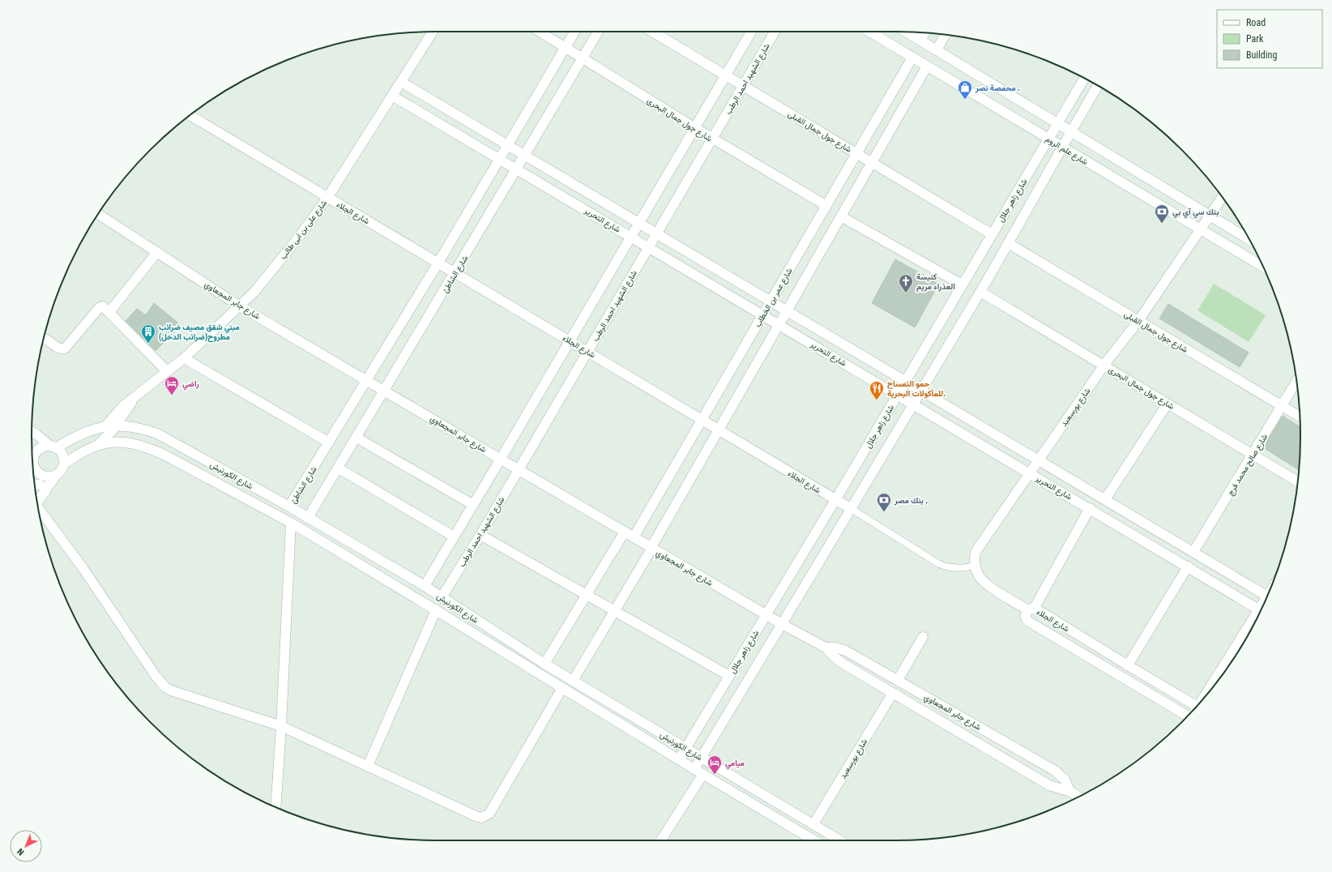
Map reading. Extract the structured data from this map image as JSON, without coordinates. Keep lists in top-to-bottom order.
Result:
{
  "streets": {
    "street": [
      "شارع الشهيد احمد الرطب",
      "شارع جول جمال البحرى",
      "شارع جول جمال القبلى",
      "شارع علم الروم",
      "شارع زاهر جلال",
      "شارع الجلاء",
      "شارع التحرير",
      "شارع على بن ابى طالب",
      "شارع الشاطئ",
      "شارع عمر بن الخطاب",
      "شارع جابر المجعاوي",
      "شارع بورسعيد",
      "شارع صالح محمد فرج",
      "شارع الكورنيش"
    ]
  },
  "crossings": [
    ["شارع الشهيد احمد الرطب", "شارع جول جمال البحرى"],
    ["شارع الشهيد احمد الرطب", "شارع جول جمال القبلى"],
    ["شارع الشهيد احمد الرطب", "شارع الجلاء"],
    ["شارع الشهيد احمد الرطب", "شارع التحرير"],
    ["شارع الشهيد احمد الرطب", "شارع جابر المجعاوي"],
    ["شارع الشهيد احمد الرطب", "شارع الكورنيش"],
    ["شارع جول جمال البحرى", "شارع زاهر جلال"],
    ["شارع جول جمال البحرى", "شارع الشاطئ"],
    ["شارع جول جمال البحرى", "شارع عمر بن الخطاب"],
    ["شارع جول جمال البحرى", "شارع بورسعيد"],
    ["شارع جول جمال البحرى", "شارع صالح محمد فرج"],
    ["شارع جول جمال القبلى", "شارع زاهر جلال"],
    ["شارع جول جمال القبلى", "شارع عمر بن الخطاب"],
    ["شارع جول جمال القبلى", "شارع بورسعيد"],
    ["شارع جول جمال القبلى", "شارع صالح محمد فرج"],
    ["شارع علم الروم", "شارع زاهر جلال"],
    ["شارع علم الروم", "شارع عمر بن الخطاب"],
    ["شارع علم الروم", "شارع بورسعيد"],
    ["شارع زاهر جلال", "شارع الجلاء"],
    ["شارع زاهر جلال", "شارع التحرير"],
    ["شارع زاهر جلال", "شارع جابر المجعاوي"],
    ["شارع زاهر جلال", "شارع الكورنيش"],
    ["شارع الجلاء", "شارع على بن ابى طالب"],
    ["شارع الجلاء", "شارع الشاطئ"],
    ["شارع الجلاء", "شارع عمر بن الخطاب"],
    ["شارع الجلاء", "شارع بورسعيد"],
    ["شارع التحرير", "شارع على بن ابى طالب"],
    ["شارع التحرير", "شارع الشاطئ"],
    ["شارع التحرير", "شارع عمر بن الخطاب"],
    ["شارع التحرير", "شارع بورسعيد"],
    ["شارع التحرير", "شارع صالح محمد فرج"],
    ["شارع على بن ابى طالب", "شارع جابر المجعاوي"],
    ["شارع على بن ابى طالب", "شارع الكورنيش"],
    ["شارع الشاطئ", "شارع جابر المجعاوي"],
    ["شارع الشاطئ", "شارع الكورنيش"],
    ["شارع عمر بن الخطاب", "شارع جابر المجعاوي"],
    ["شارع جابر المجعاوي", "شارع بورسعيد"],
    ["شارع بورسعيد", "شارع الكورنيش"]
  ],
  "places": {
    "shop": ["محمصة نصر ."],
    "bank": ["بنك سي آي بي", "بنك مصر ."],
    "church": ["كنيسة العذراء مريم"],
    "building": ["مبني شقق مصيف ضرائب مطروح(ضرائب الدخل)"],
    "hotel": ["راضي", "ميامي"],
    "restaurant": ["حمو التمساح للمأكولات البحرية."]
  },
  "legend": ["Road", "Park", "Building"],
  "north": "bottom left"
}
